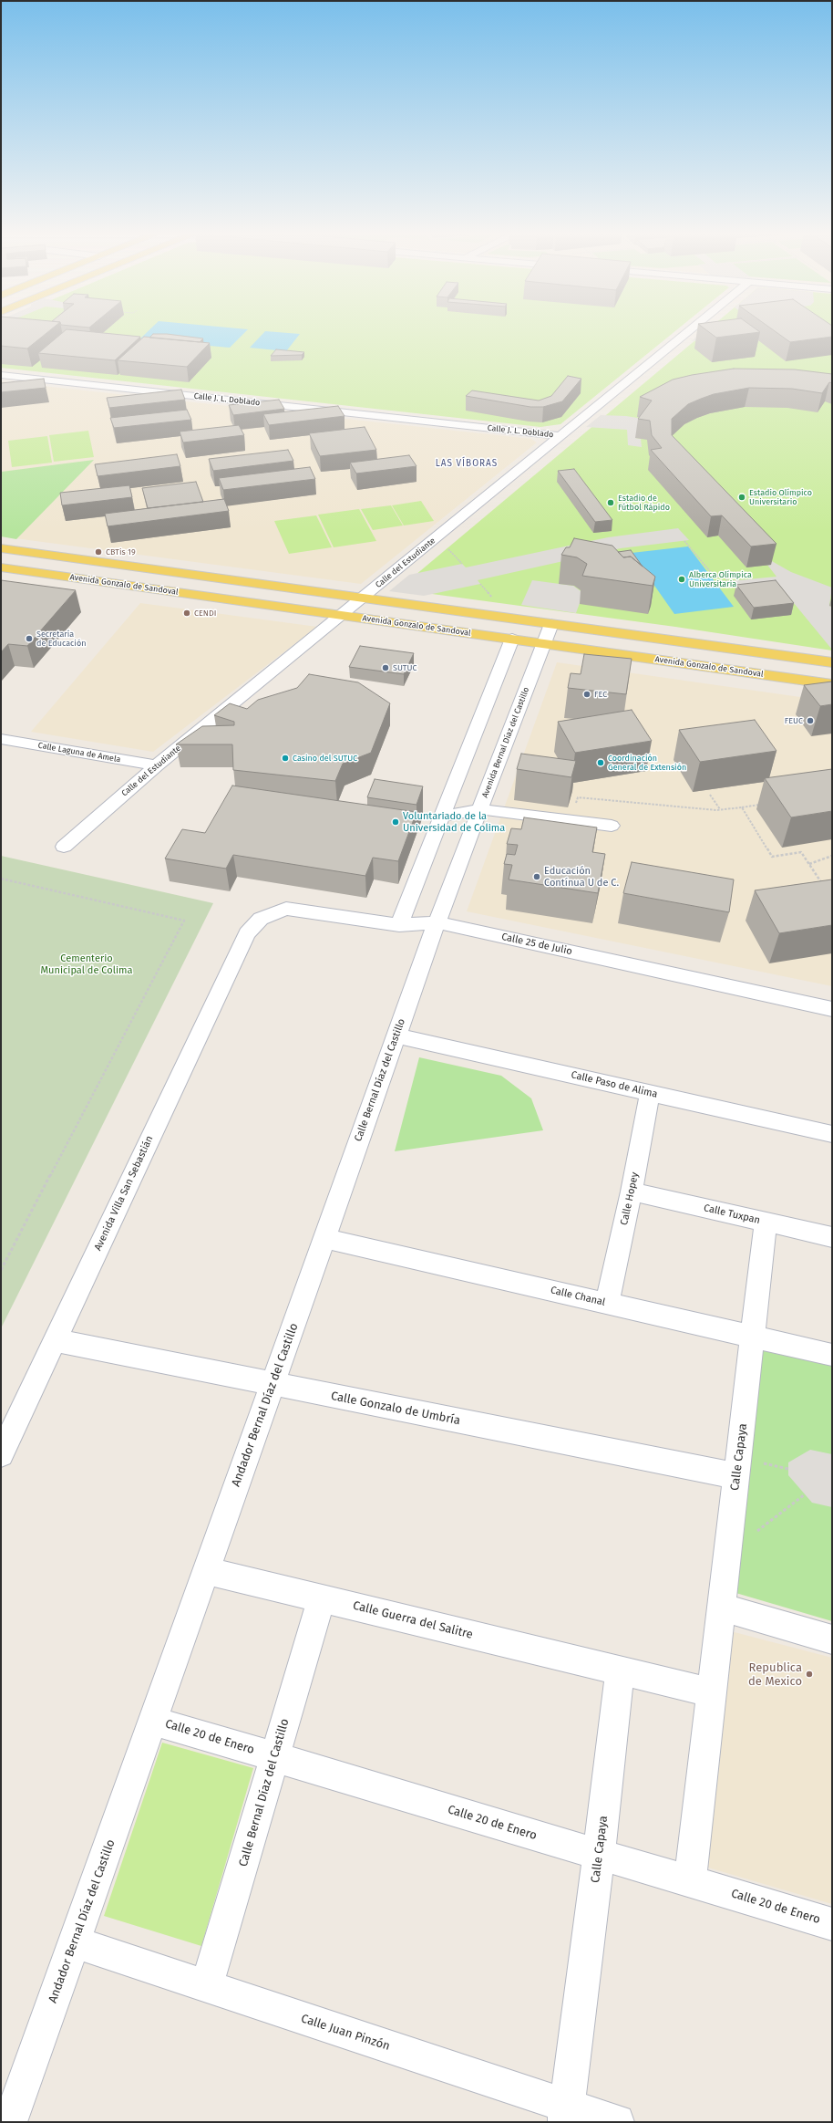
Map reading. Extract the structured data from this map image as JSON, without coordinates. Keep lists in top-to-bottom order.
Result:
{
  "streets": {
    "main road": ["Avenida Gonzalo de Sandoval"],
    "street": [
      "Calle J. L. Doblado",
      "Calle del Estudiante",
      "Avenida Bernal Díaz del Castillo",
      "Calle Laguna de Amela",
      "Calle 25 de Julio",
      "Calle Bernal Díaz del Castillo",
      "Calle Paso de Alima",
      "Avenida Villa San Sebastián",
      "Calle Hopey",
      "Calle Tuxpan",
      "Calle Chanal",
      "Andador Bernal Díaz del Castillo",
      "Calle Gonzalo de Umbría",
      "Calle Capaya",
      "Calle Guerra del Salitre",
      "Calle 20 de Enero",
      "Calle Juan Pinzón"
    ]
  },
  "crossings": [
    ["Calle J. L. Doblado", "Calle del Estudiante"],
    ["Calle del Estudiante", "Avenida Gonzalo de Sandoval"],
    ["Calle del Estudiante", "Calle Laguna de Amela"],
    ["Avenida Gonzalo de Sandoval", "Avenida Bernal Díaz del Castillo"],
    ["Avenida Bernal Díaz del Castillo", "Calle 25 de Julio"],
    ["Avenida Bernal Díaz del Castillo", "Calle Bernal Díaz del Castillo"],
    ["Calle 25 de Julio", "Calle Bernal Díaz del Castillo"],
    ["Calle 25 de Julio", "Avenida Villa San Sebastián"],
    ["Calle Bernal Díaz del Castillo", "Calle Paso de Alima"],
    ["Calle Bernal Díaz del Castillo", "Calle Chanal"],
    ["Calle Bernal Díaz del Castillo", "Andador Bernal Díaz del Castillo"],
    ["Calle Bernal Díaz del Castillo", "Calle Guerra del Salitre"],
    ["Calle Bernal Díaz del Castillo", "Calle 20 de Enero"],
    ["Calle Bernal Díaz del Castillo", "Calle Juan Pinzón"],
    ["Calle Paso de Alima", "Calle Hopey"],
    ["Avenida Villa San Sebastián", "Calle Gonzalo de Umbría"],
    ["Calle Hopey", "Calle Tuxpan"],
    ["Calle Hopey", "Calle Chanal"],
    ["Calle Tuxpan", "Calle Capaya"],
    ["Calle Chanal", "Andador Bernal Díaz del Castillo"],
    ["Calle Chanal", "Calle Capaya"],
    ["Andador Bernal Díaz del Castillo", "Calle Gonzalo de Umbría"],
    ["Andador Bernal Díaz del Castillo", "Calle Guerra del Salitre"],
    ["Andador Bernal Díaz del Castillo", "Calle 20 de Enero"],
    ["Andador Bernal Díaz del Castillo", "Calle Juan Pinzón"],
    ["Calle Gonzalo de Umbría", "Calle Capaya"],
    ["Calle Capaya", "Calle Guerra del Salitre"],
    ["Calle Capaya", "Calle 20 de Enero"],
    ["Calle Capaya", "Calle Juan Pinzón"]
  ],
  "districts": ["LAS VÍBORAS"],
  "parks": ["Cementerio Municipal de Colima"],
  "places": [
    "Estadio Olímpico Universitario",
    "Estadio de Fútbol Rápido",
    "CBTis 19",
    "Alberca Olímpica Universitaria",
    "CENDI",
    "Secretaría de Educación",
    "SUTUC",
    "FEC",
    "FEUC",
    "Casino del SUTUC",
    "Coordinación General de Extensión",
    "Voluntariado de la Universidad de Colima",
    "Educación Contínua U de C.",
    "Republica de Mexico"
  ]
}
